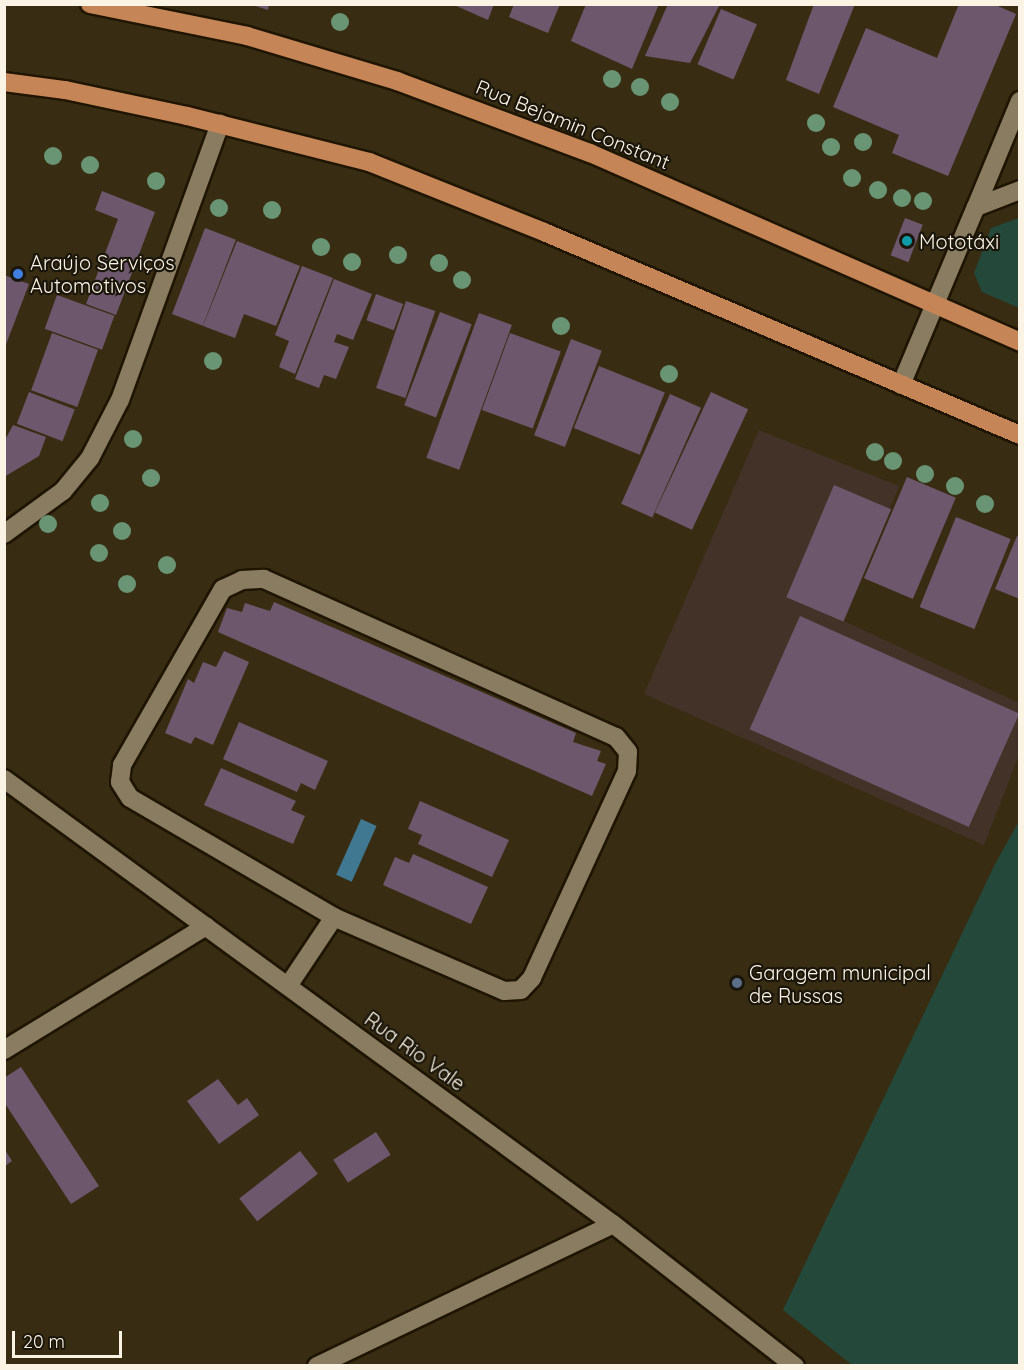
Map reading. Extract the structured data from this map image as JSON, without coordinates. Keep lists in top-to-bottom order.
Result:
{
  "streets": {
    "main road": ["Rua Bejamin Constant"],
    "street": ["Rua Rio Vale"]
  },
  "places": ["Mototáxi", "Araújo Serviços Automotivos", "Garagem municipal de Russas"],
  "scale_bar": "20 m"
}
